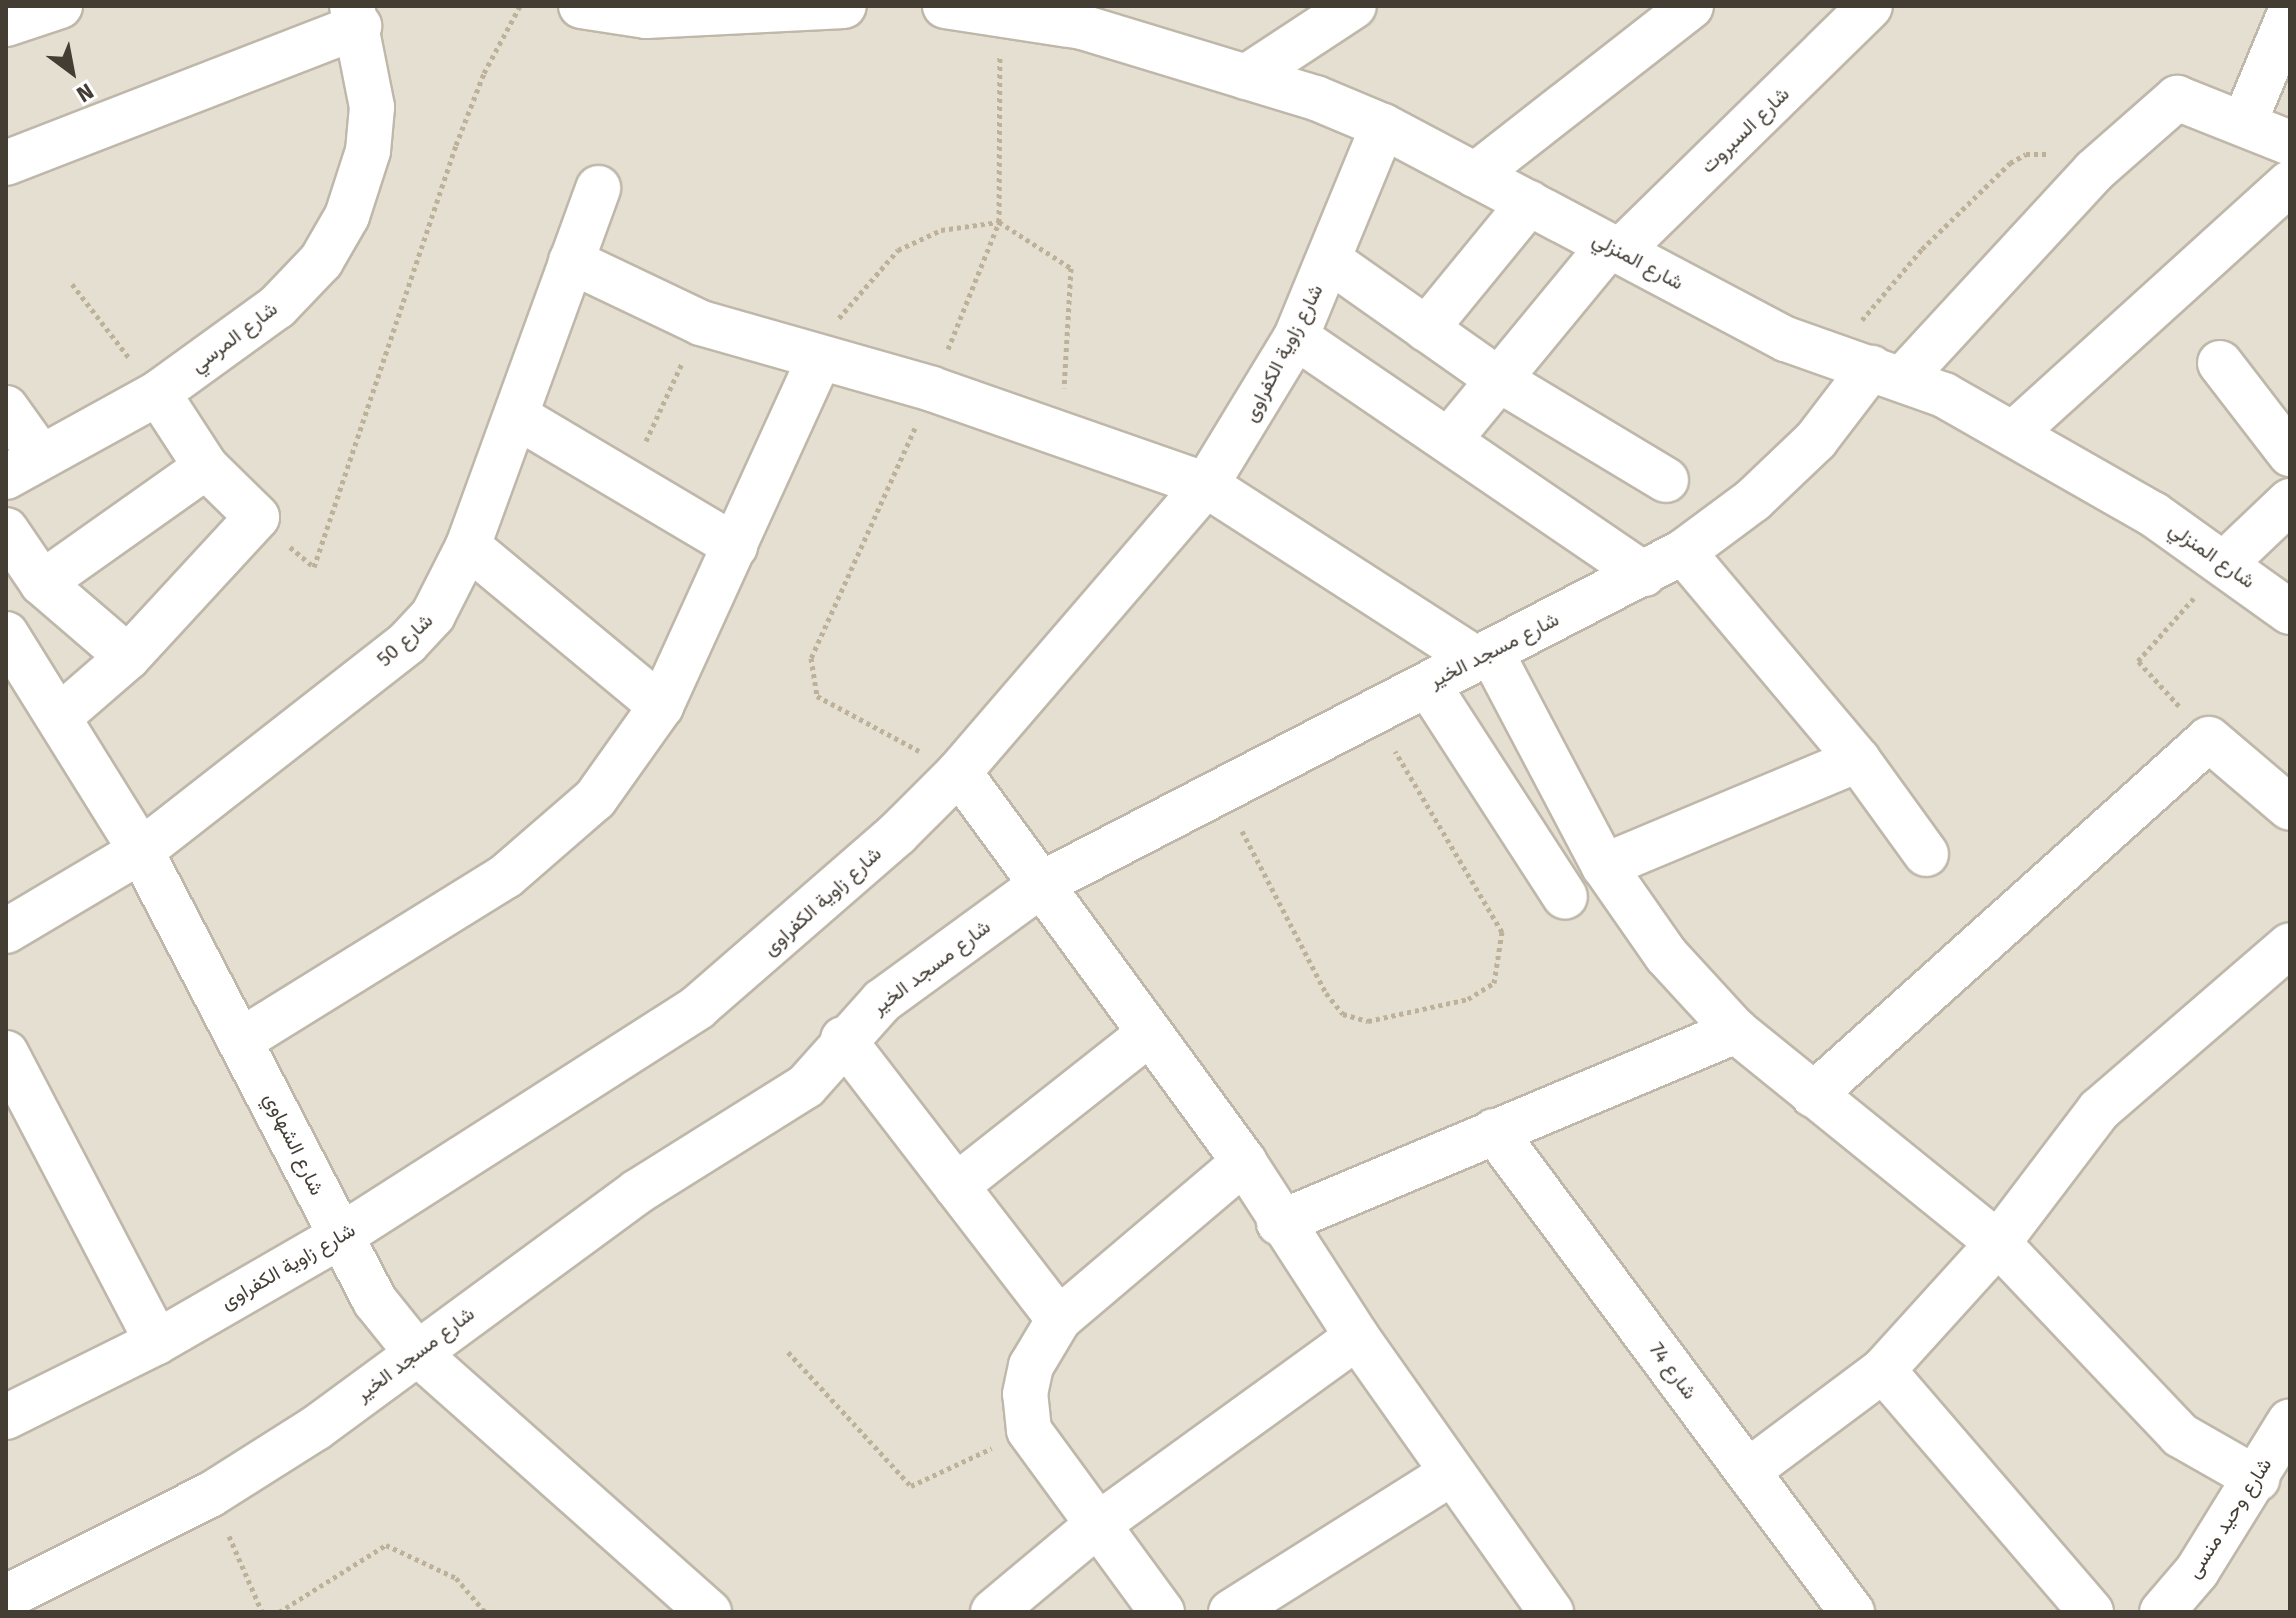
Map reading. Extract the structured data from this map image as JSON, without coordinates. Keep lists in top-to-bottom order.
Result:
{
  "streets": {
    "street": [
      "شارع السبروت",
      "شارع المنزلي",
      "شارع المرسي",
      "شارع زاوية الكفراوى",
      "شارع 50",
      "شارع مسجد الخير",
      "شارع الشهاوي",
      "شارع 74",
      "شارع وحيد منسى"
    ]
  },
  "crossings": [
    ["شارع السبروت", "شارع المنزلي"],
    ["شارع المنزلي", "شارع زاوية الكفراوى"],
    ["شارع المنزلي", "شارع مسجد الخير"],
    ["شارع زاوية الكفراوى", "شارع الشهاوي"],
    ["شارع 50", "شارع الشهاوي"],
    ["شارع مسجد الخير", "شارع الشهاوي"]
  ],
  "north": "bottom right"
}
